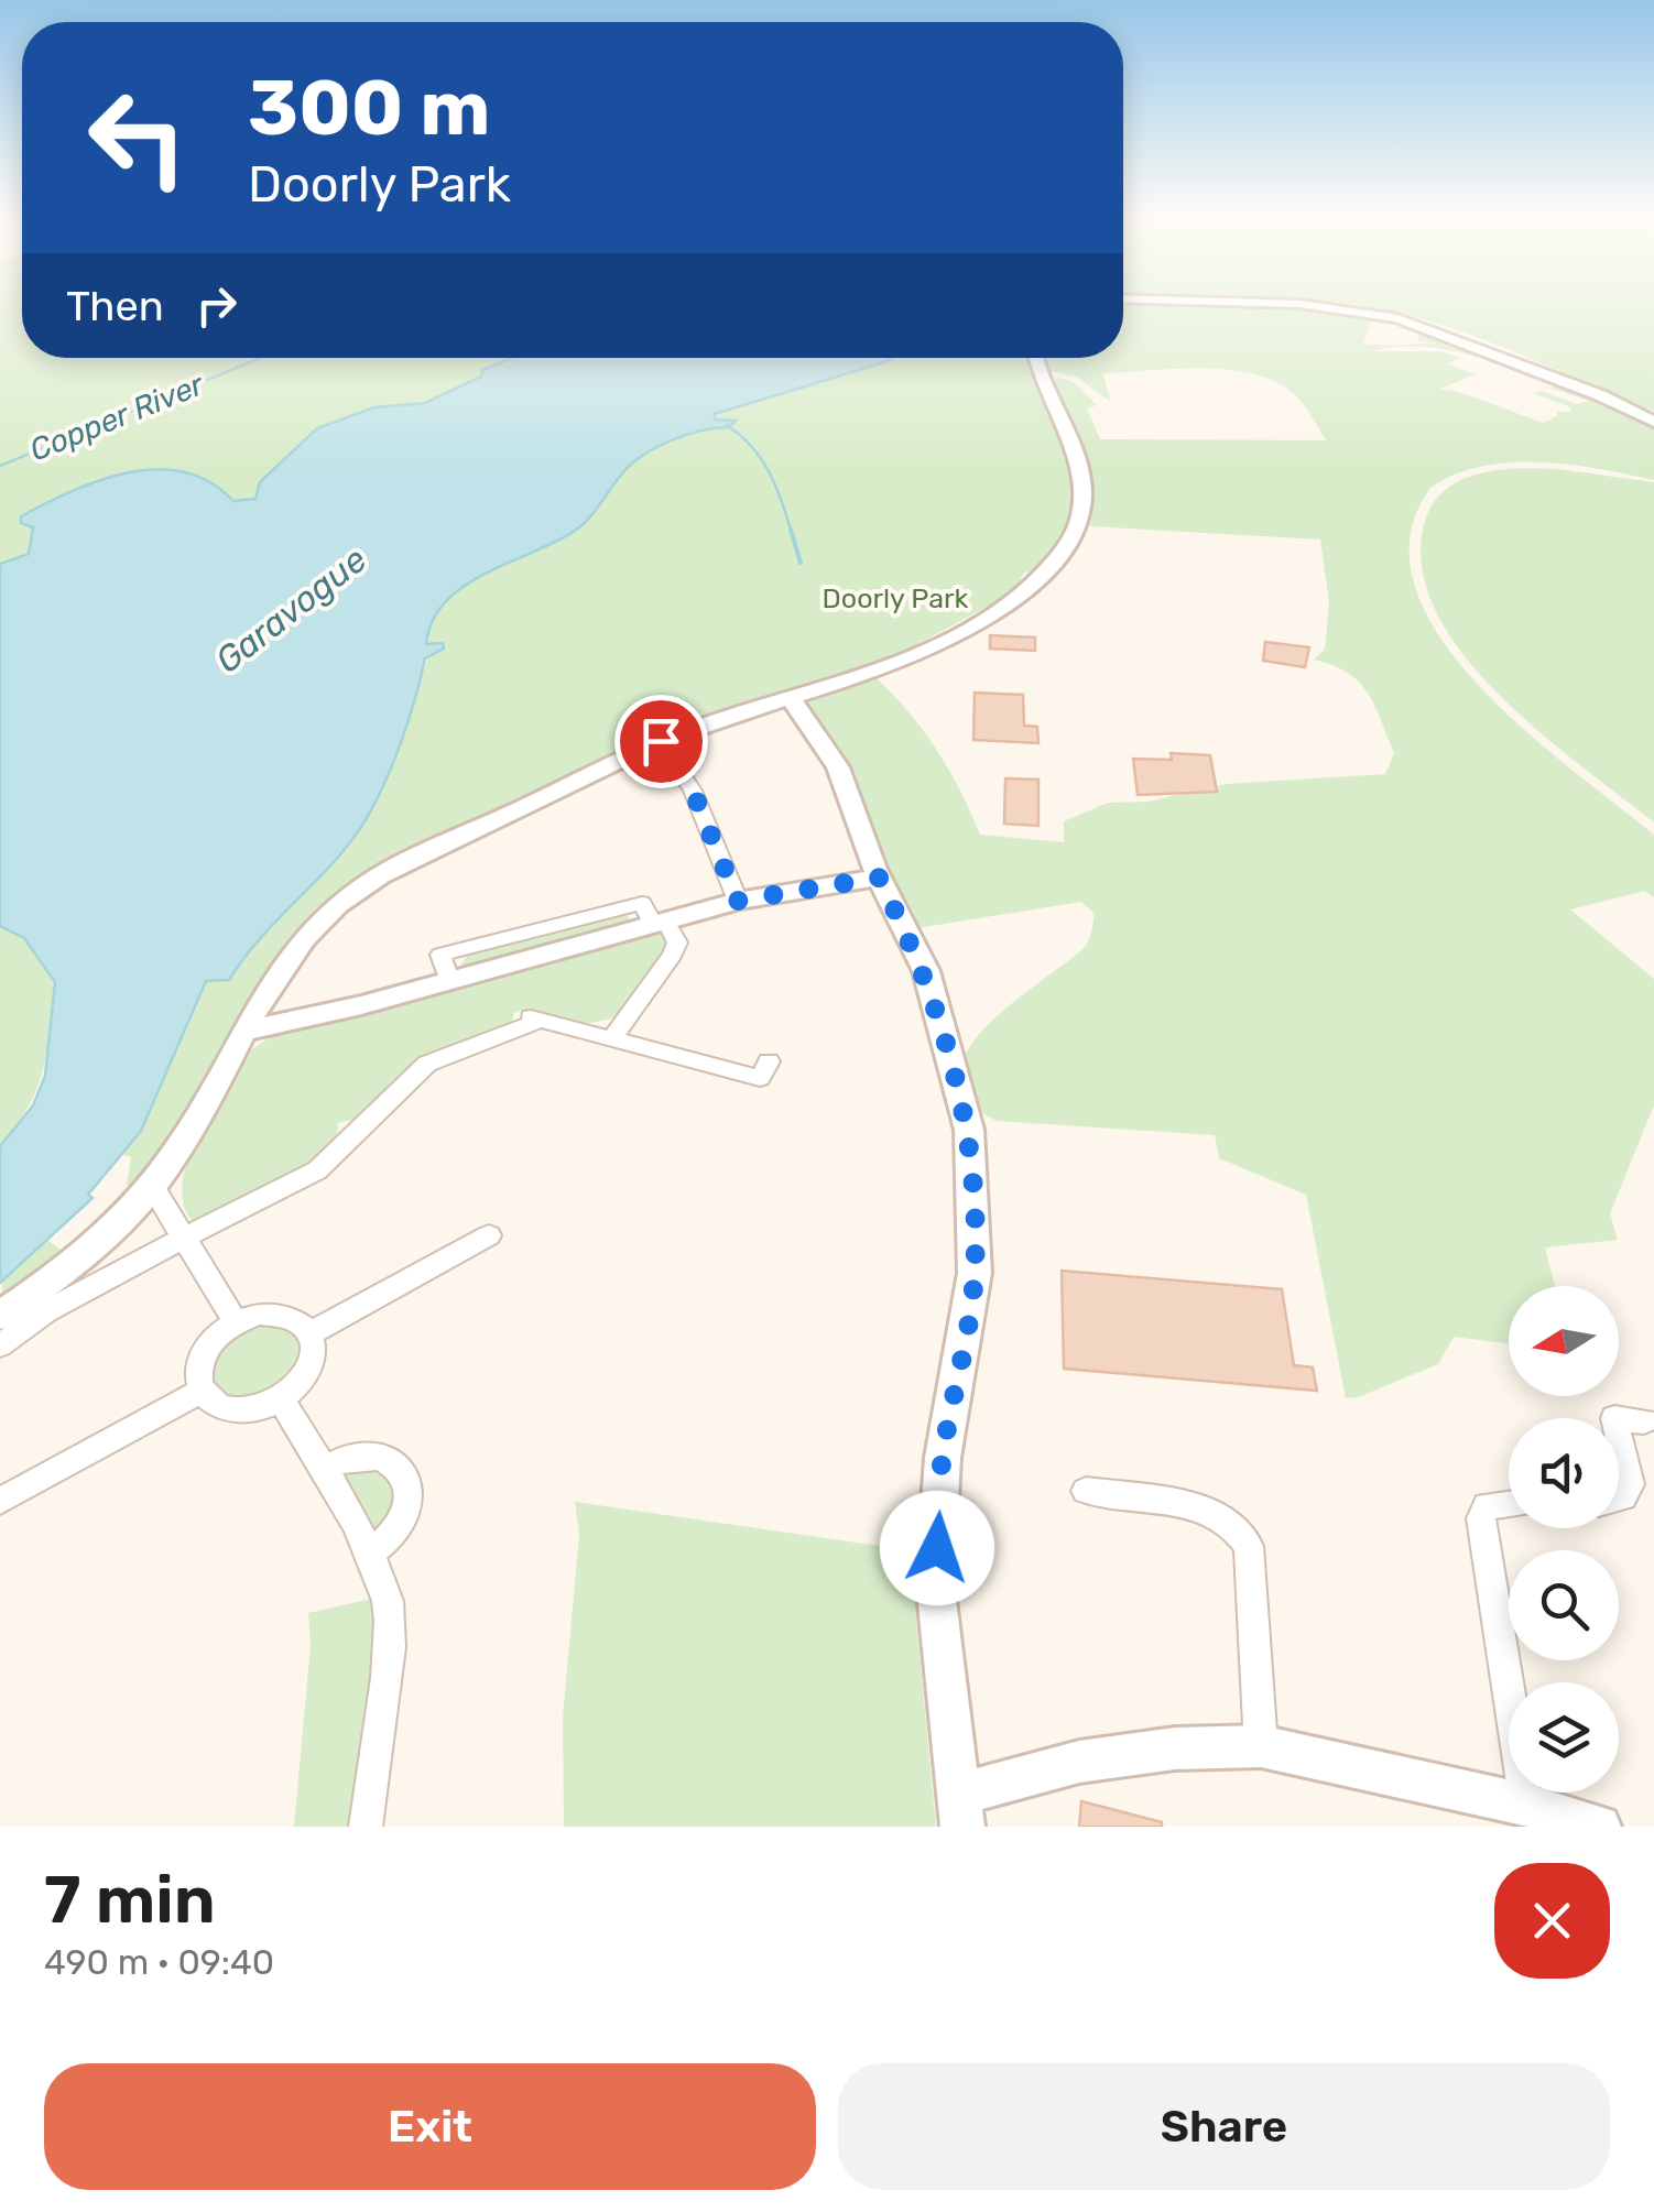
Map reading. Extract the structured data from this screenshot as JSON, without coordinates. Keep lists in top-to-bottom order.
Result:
{
  "water": ["Copper River", "Garavogue"],
  "parks": ["Doorly Park"],
  "north": "left",
  "page": {
    "turn": ["300 m", "Doorly Park"],
    "then": "Then",
    "heading": ["7 min", "490 m · 09:40"],
    "buttons": ["Exit", "Share"]
  }
}
